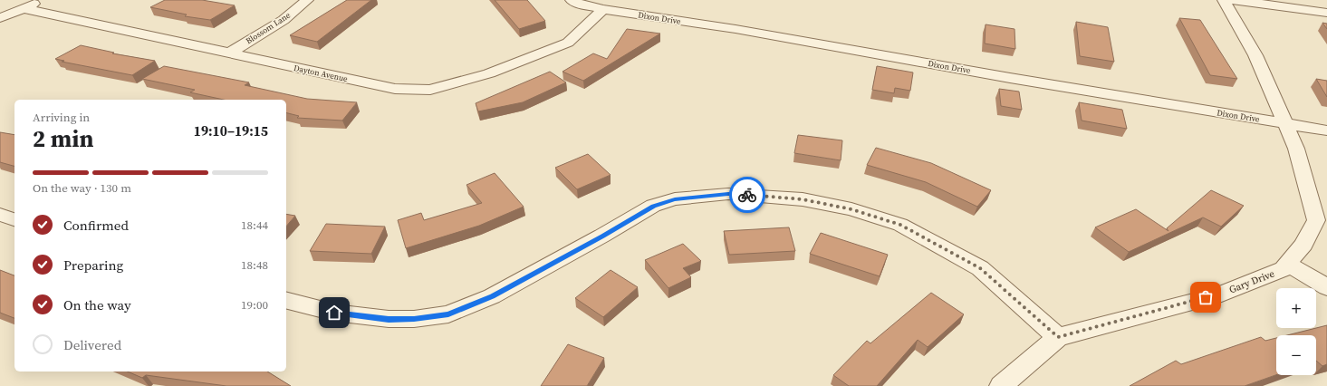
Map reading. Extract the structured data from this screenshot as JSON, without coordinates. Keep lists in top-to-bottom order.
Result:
{
  "streets": {
    "street": [
      "Dixon Drive",
      "Blossom Lane",
      "Dayton Avenue",
      "Gary Drive"
    ]
  },
  "crossings": [
    ["Dixon Drive", "Dayton Avenue"],
    ["Dixon Drive", "Gary Drive"],
    ["Blossom Lane", "Dayton Avenue"]
  ],
  "page": {
    "heading": ["2 min", "Arriving in", "19:10–19:15"],
    "bar": "On the way · 130 m",
    "list": [
      ["Confirmed", "18:44"],
      ["Preparing", "18:48"],
      ["On the way", "19:00"],
      "Delivered"
    ],
    "map_buttons": ["+", "−"]
  }
}
